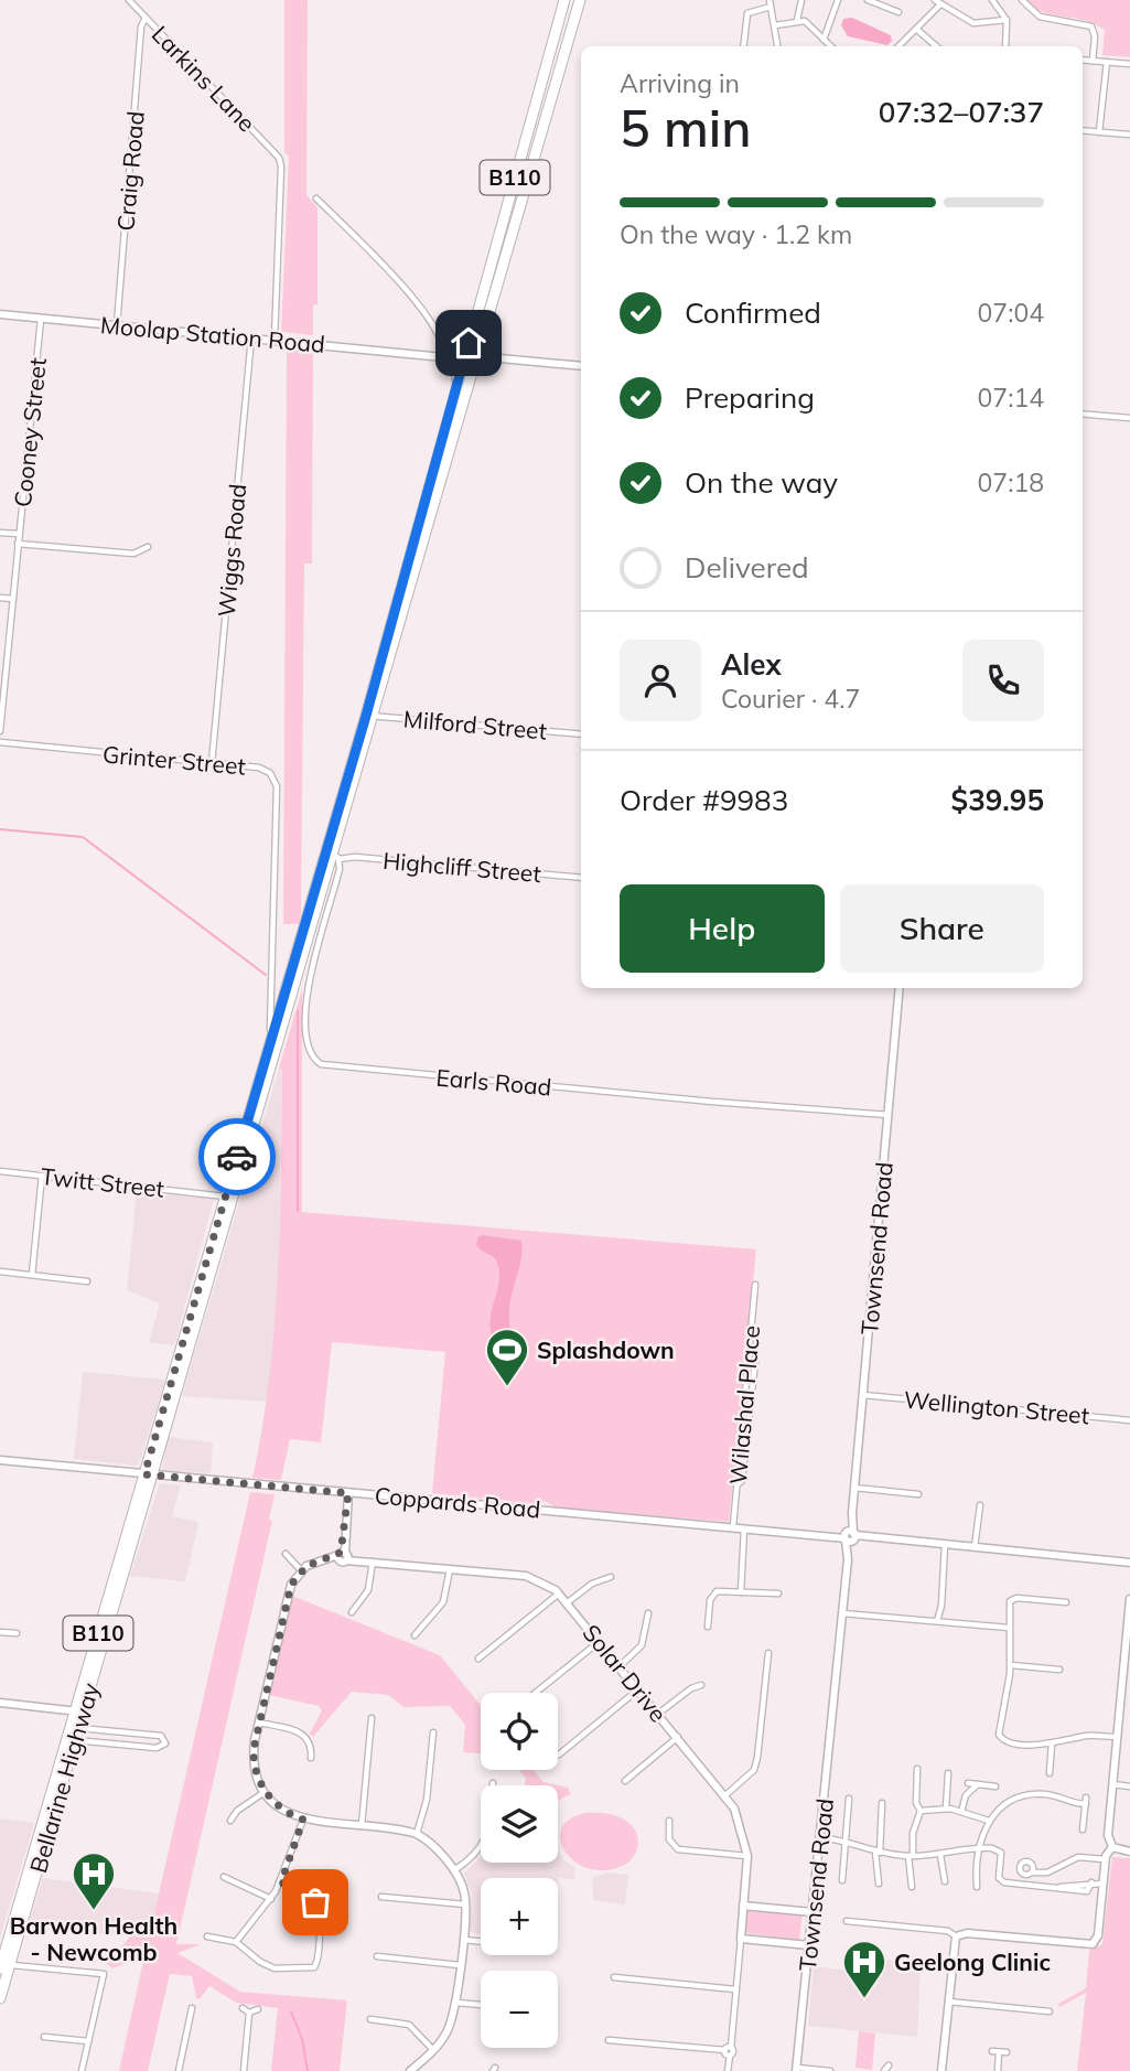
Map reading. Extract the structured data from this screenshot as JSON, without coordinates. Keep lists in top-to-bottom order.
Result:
{
  "streets": {
    "highway": ["B110", "Bellarine Highway"],
    "street": [
      "Larkins Lane",
      "Craig Road",
      "Moolap Station Road",
      "Cooney Street",
      "Wiggs Road",
      "Milford Street",
      "Grinter Street",
      "Highcliff Street",
      "Earls Road",
      "Twitt Street",
      "Townsend Road",
      "Wilashal Place",
      "Wellington Street",
      "Coppards Road",
      "Solar Drive"
    ]
  },
  "crossings": [
    ["Larkins Lane", "Craig Road"],
    ["Larkins Lane", "Moolap Station Road"],
    ["Craig Road", "Moolap Station Road"],
    ["Moolap Station Road", "Cooney Street"],
    ["Moolap Station Road", "Wiggs Road"],
    ["Moolap Station Road", "Bellarine Highway"],
    ["Wiggs Road", "Grinter Street"],
    ["Milford Street", "Bellarine Highway"],
    ["Grinter Street", "Bellarine Highway"],
    ["Highcliff Street", "Earls Road"],
    ["Highcliff Street", "Bellarine Highway"],
    ["Earls Road", "Townsend Road"],
    ["Earls Road", "Bellarine Highway"],
    ["Twitt Street", "Bellarine Highway"],
    ["Townsend Road", "Wellington Street"],
    ["Townsend Road", "Coppards Road"],
    ["Wilashal Place", "Coppards Road"],
    ["Coppards Road", "Bellarine Highway"]
  ],
  "places": {
    "sports": ["Splashdown"],
    "hospital": ["Barwon Health - Newcomb", "Geelong Clinic"]
  },
  "page": {
    "heading": ["5 min", "Arriving in", "07:32–07:37"],
    "panel": [
      "Alex",
      "Courier · 4.7",
      "Order #9983",
      "$39.95"
    ],
    "bar": "On the way · 1.2 km",
    "list": [
      ["Confirmed", "07:04"],
      ["Preparing", "07:14"],
      ["On the way", "07:18"],
      "Delivered"
    ],
    "buttons": ["Help", "Share"],
    "map_buttons": ["+", "−"]
  }
}
